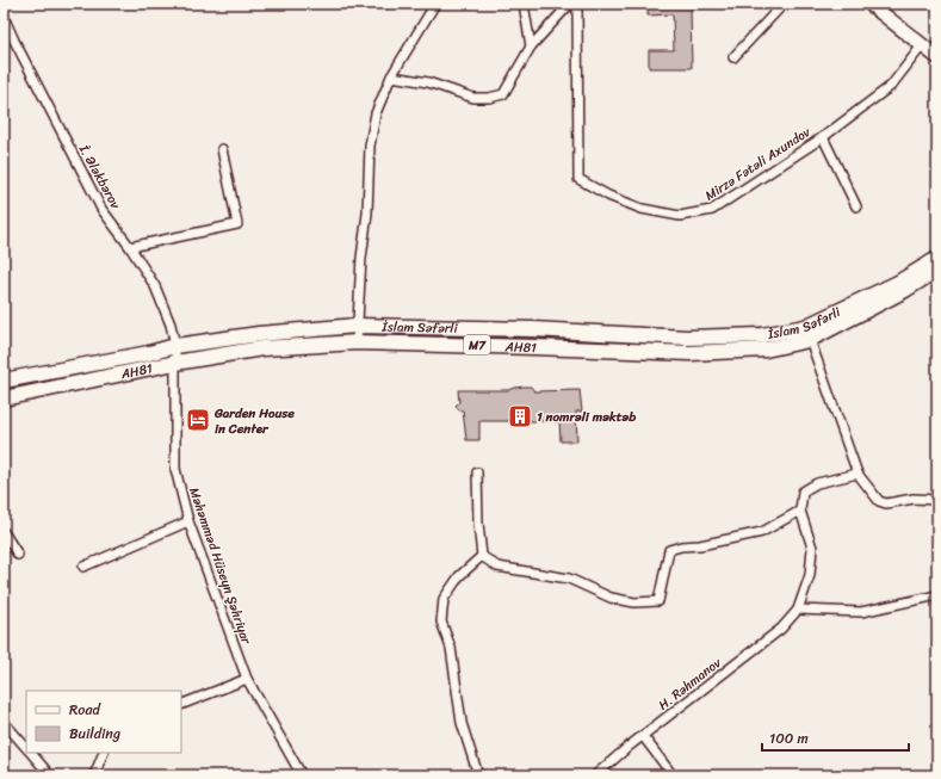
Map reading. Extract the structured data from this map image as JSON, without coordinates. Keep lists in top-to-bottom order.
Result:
{
  "streets": {
    "highway": ["İslam Səfərli", "M7", "AH81"],
    "street": [
      "Mirzə Fətəli Axundov",
      "İ. Ələkbərov",
      "Məhəmməd Hüseyn Şəhriyar",
      "H. Rəhmanov"
    ]
  },
  "crossings": [
    ["İ. Ələkbərov", "İslam Səfərli"],
    ["İ. Ələkbərov", "Məhəmməd Hüseyn Şəhriyar"],
    ["İslam Səfərli", "AH81"],
    ["İslam Səfərli", "Məhəmməd Hüseyn Şəhriyar"],
    ["AH81", "Məhəmməd Hüseyn Şəhriyar"]
  ],
  "places": {
    "building": ["1 nomrəli məktəb"],
    "hotel": ["Garden House in Center"]
  },
  "legend": ["Road", "Building"],
  "scale_bar": "100 m"
}
